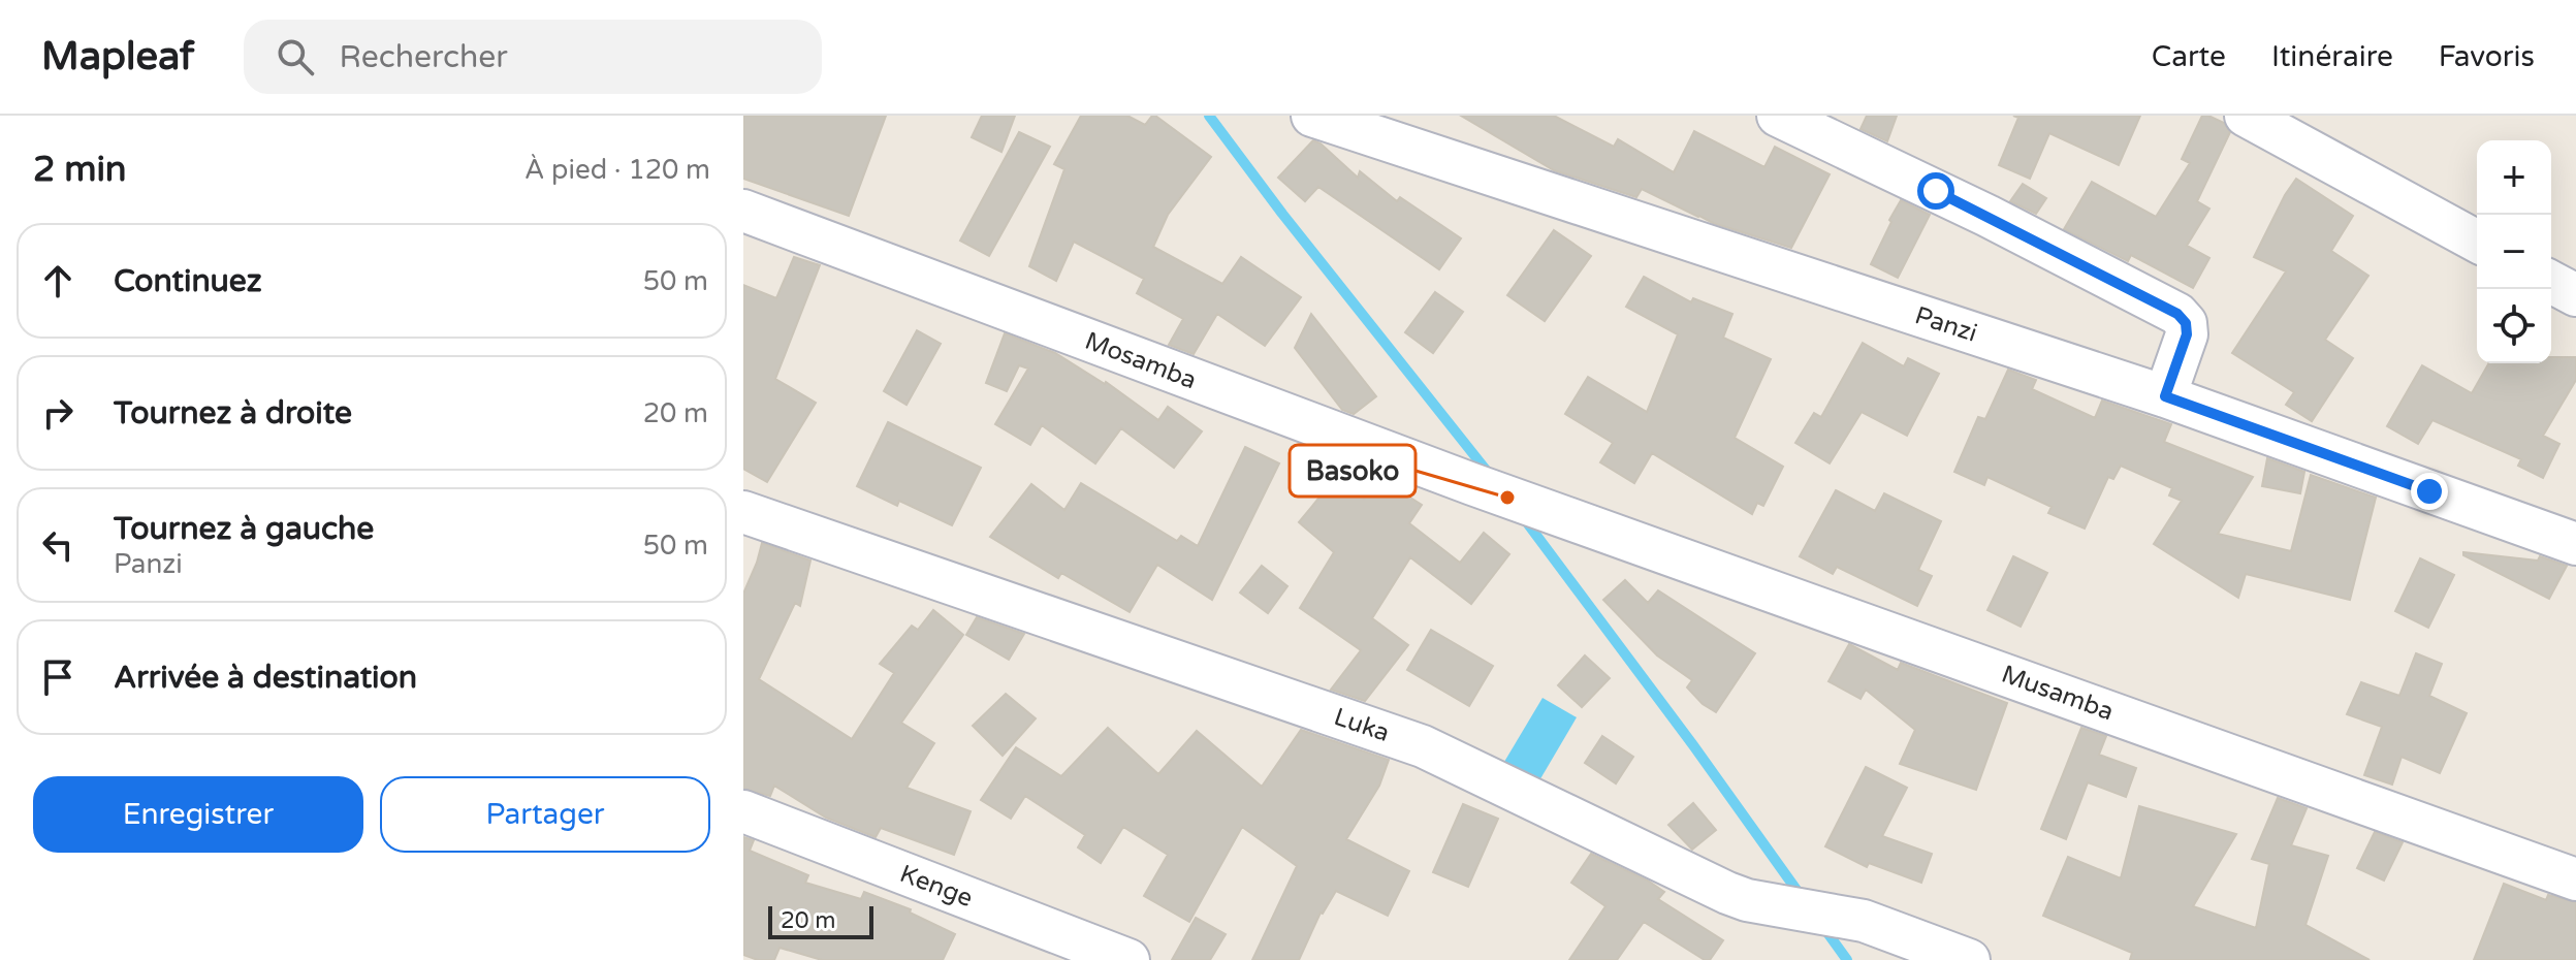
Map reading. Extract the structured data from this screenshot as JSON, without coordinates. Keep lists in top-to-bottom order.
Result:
{
  "streets": {
    "street": [
      "Panzi",
      "Mosamba",
      "Musamba",
      "Luka",
      "Kenge"
    ]
  },
  "crossings": [
    ["Mosamba", "Musamba"]
  ],
  "places": ["Basoko"],
  "scale_bar": "20 m",
  "page": {
    "header": "Mapleaf",
    "search": "Rechercher",
    "nav": ["Carte", "Itinéraire", "Favoris"],
    "heading": ["2 min", "À pied · 120 m"],
    "map_buttons": ["+", "−"],
    "list": [
      ["Continuez", "50 m"],
      ["Tournez à droite", "20 m"],
      ["Tournez à gauche", "Panzi", "50 m"],
      "Arrivée à destination"
    ],
    "buttons": ["Enregistrer", "Partager"],
    "scale": "20 m"
  }
}
